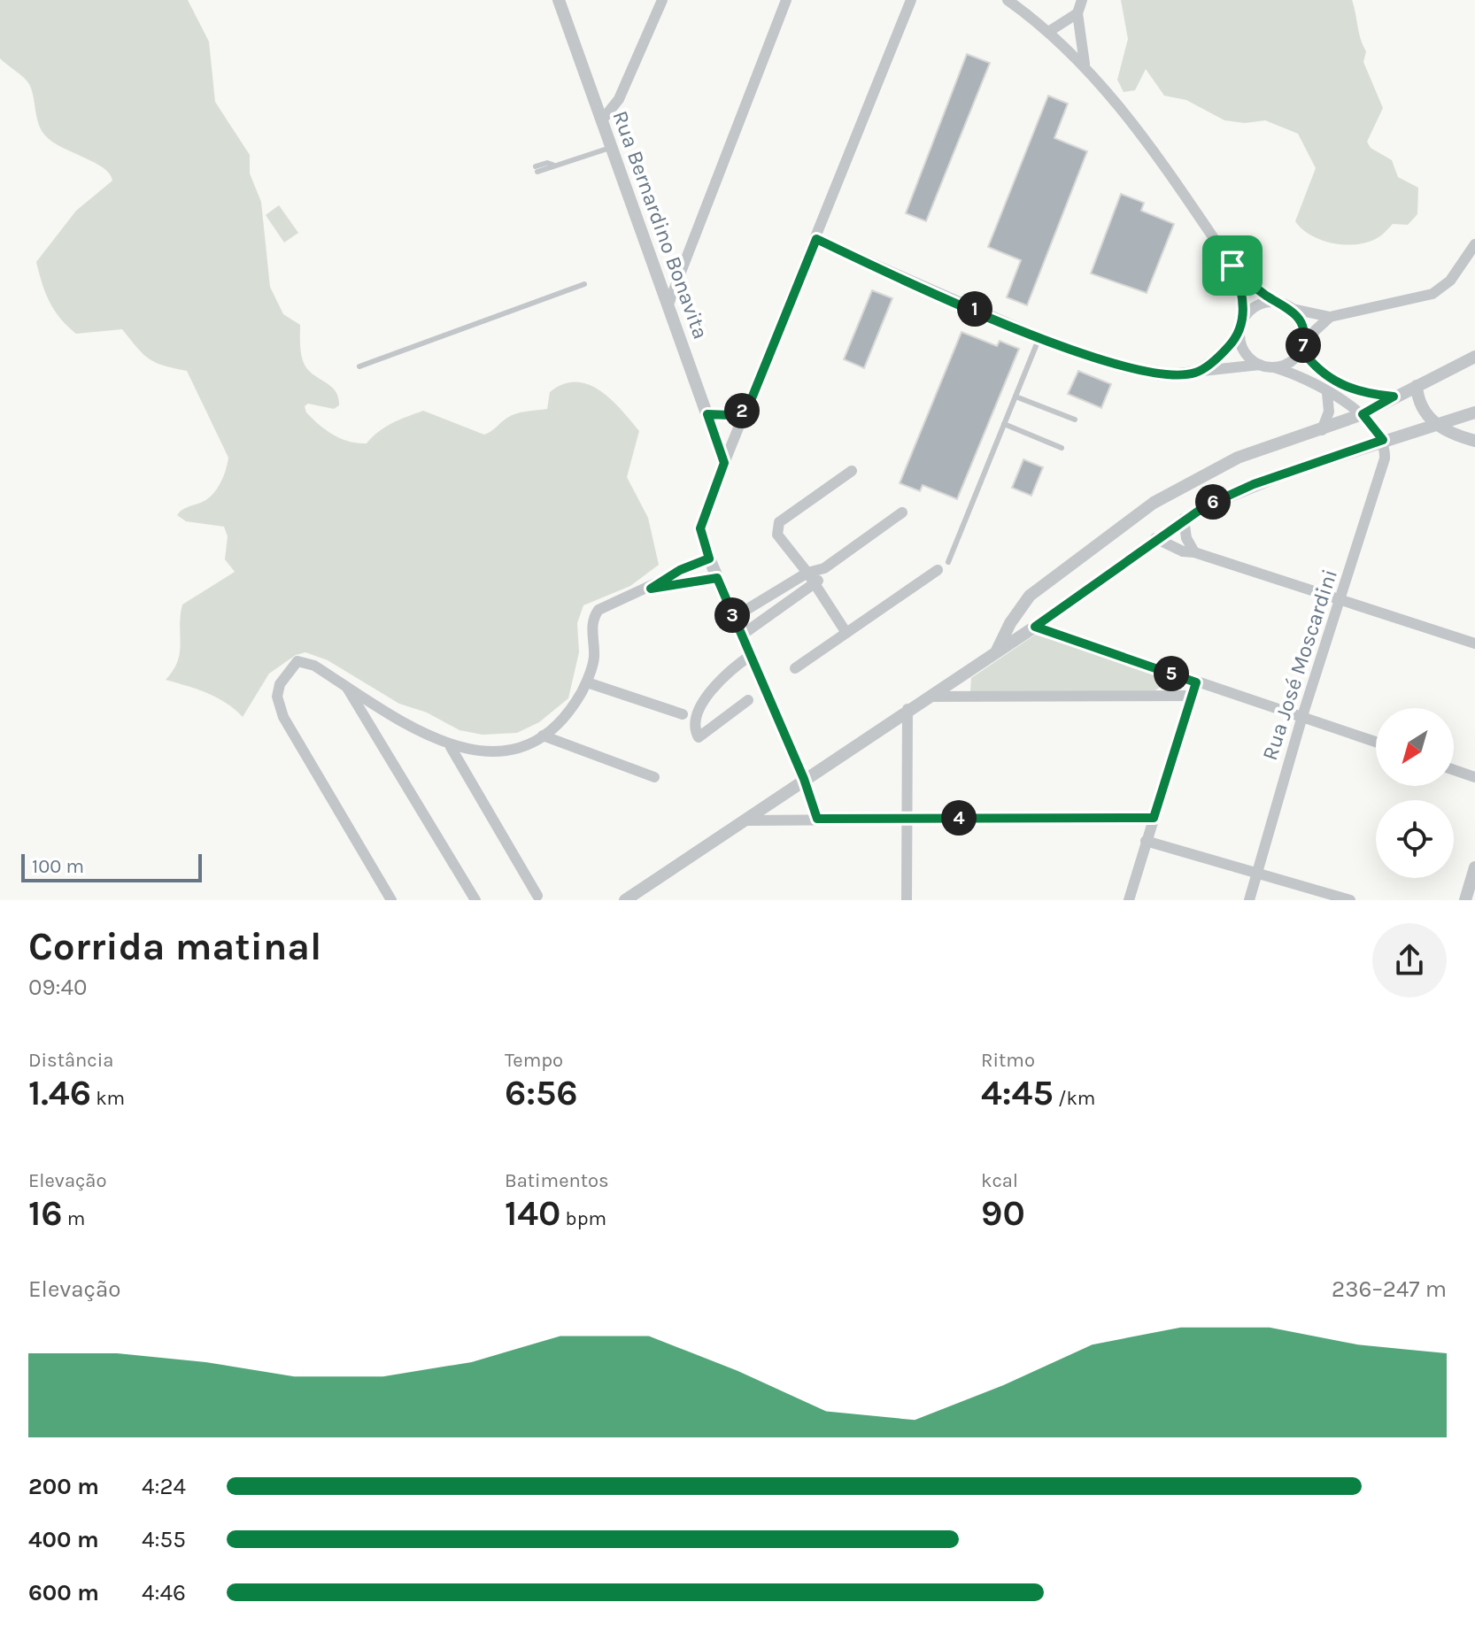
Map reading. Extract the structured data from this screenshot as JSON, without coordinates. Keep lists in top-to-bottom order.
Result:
{
  "streets": {
    "street": ["Rua Bernardino Bonavita", "Rua José Moscardini"]
  },
  "scale_bar": "100 m",
  "north": "bottom left",
  "page": {
    "pins": [
      "1",
      "7",
      "2",
      "6",
      "3",
      "5",
      "4"
    ],
    "scale": "100 m",
    "heading": ["Corrida matinal", "09:40"],
    "stats": [
      ["Distância", "1.46 km"],
      ["Tempo", "6:56"],
      ["Ritmo", "4:45 /km"],
      ["Elevação", "16 m"],
      ["Batimentos", "140 bpm"],
      ["kcal", "90"]
    ],
    "chart": ["Elevação", "236–247 m"],
    "list": [
      {
        "name": "200 m",
        "note": "4:24"
      },
      {
        "name": "400 m",
        "note": "4:55"
      },
      {
        "name": "600 m",
        "note": "4:46"
      }
    ]
  }
}
